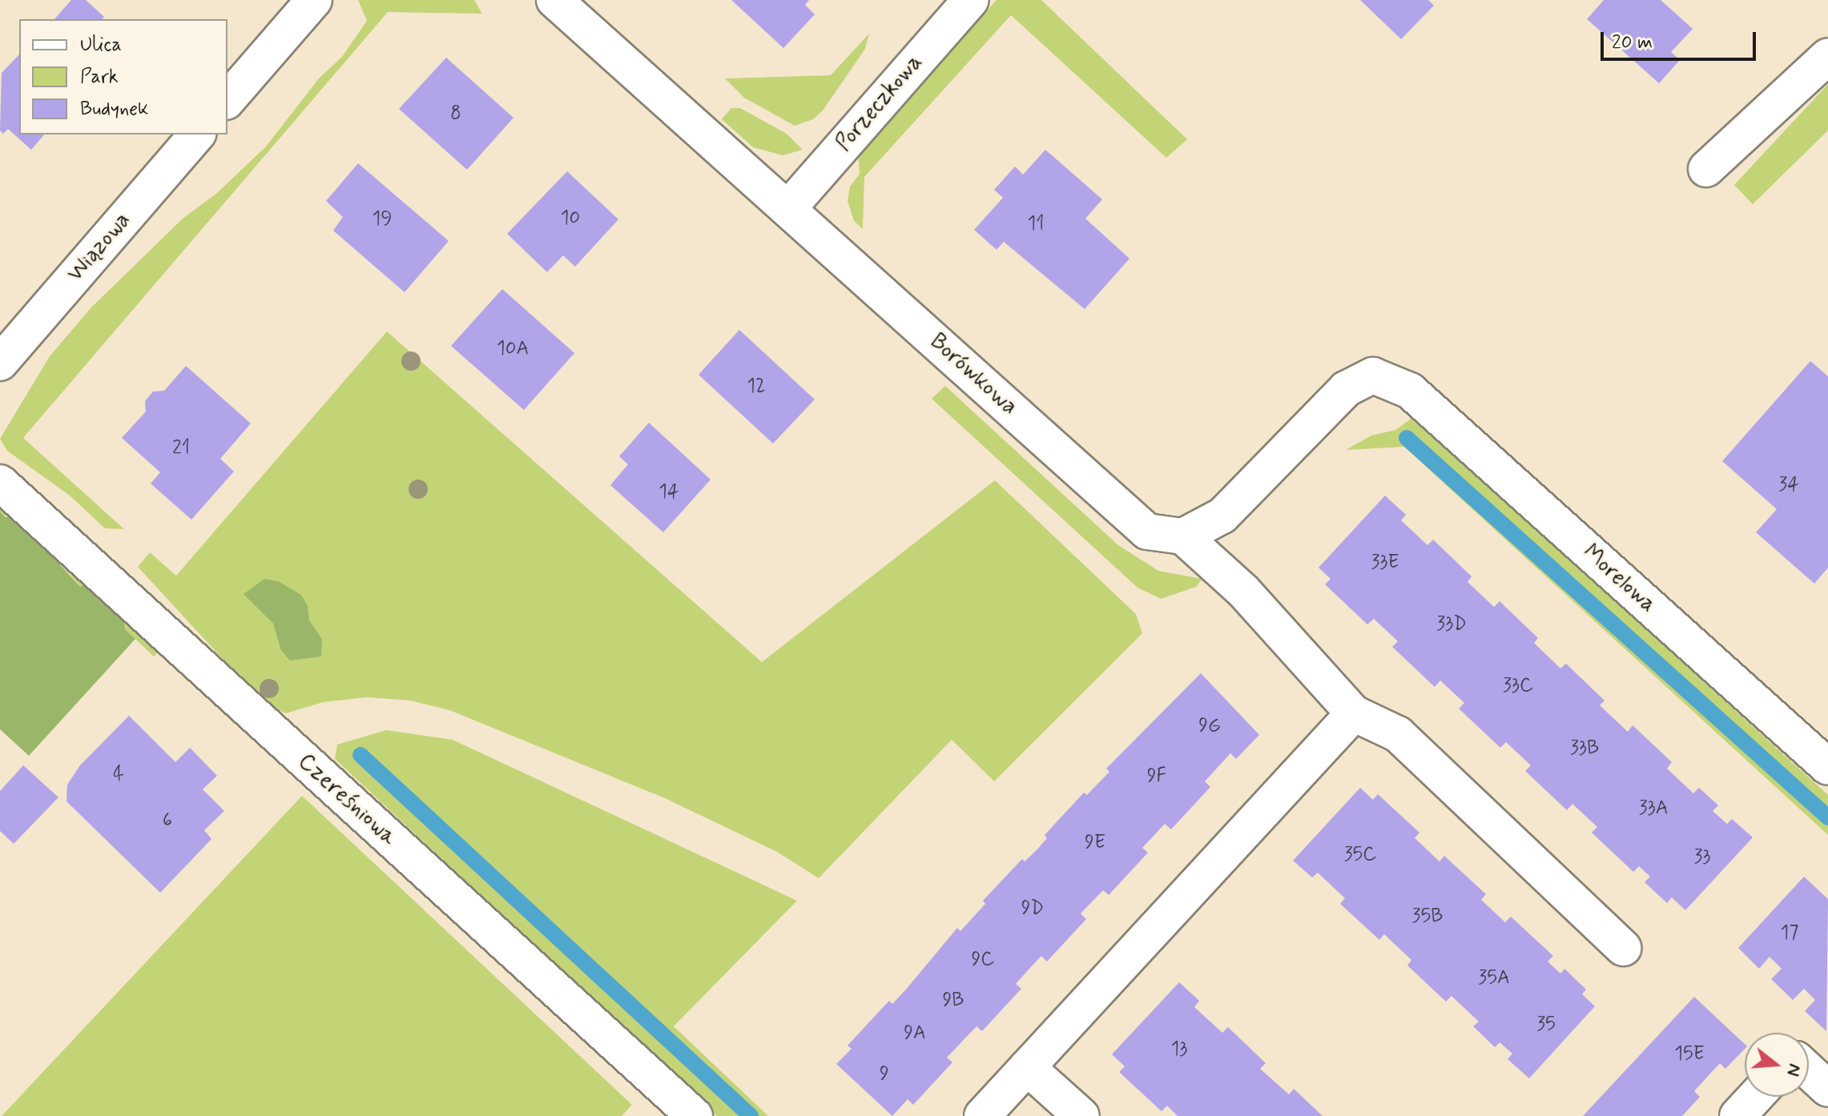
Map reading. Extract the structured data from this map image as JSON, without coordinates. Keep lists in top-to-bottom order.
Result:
{
  "streets": {
    "street": [
      "Porzeczkowa",
      "Wiązowa",
      "Borówkowa",
      "Morelowa",
      "Czereśniowa"
    ]
  },
  "crossings": [
    ["Porzeczkowa", "Borówkowa"],
    ["Borówkowa", "Morelowa"]
  ],
  "house_numbers": [
    "8",
    "10",
    "19",
    "11",
    "10A",
    "12",
    "21",
    "34",
    "14",
    "33E",
    "33D",
    "33C",
    "9G",
    "33B",
    "4",
    "9F",
    "33A",
    "6",
    "9E",
    "35C",
    "33",
    "9D",
    "35B",
    "17",
    "9C",
    "35A",
    "9B",
    "35",
    "9A",
    "13",
    "15E",
    "9"
  ],
  "legend": ["Ulica", "Park", "Budynek"],
  "scale_bar": "20 m",
  "north": "right"
}
